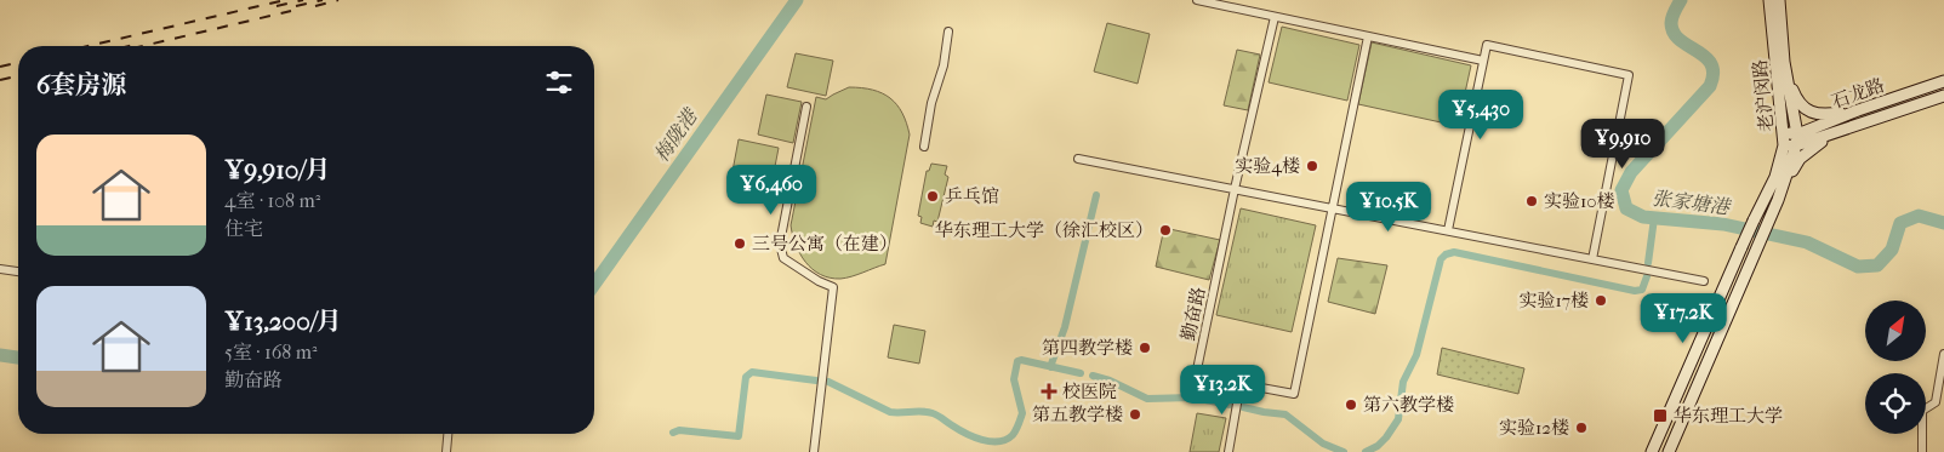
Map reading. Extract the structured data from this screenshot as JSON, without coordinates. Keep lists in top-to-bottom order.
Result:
{
  "streets": {
    "main road": ["石龙路", "老沪闵路"],
    "street": ["勤奋路"]
  },
  "crossings": [
    ["石龙路", "老沪闵路"]
  ],
  "water": ["梅陇港", "张家塘港"],
  "places": {
    "other": [
      "实验4楼",
      "乒乓馆",
      "实验10楼",
      "华东理工大学（徐汇校区）",
      "三号公寓（在建）",
      "实验17楼",
      "第四教学楼",
      "第六教学楼",
      "第五教学楼",
      "实验12楼"
    ],
    "health": ["校医院"],
    "transit": ["华东理工大学"]
  },
  "north": "top right",
  "page": {
    "heading": "6套房源",
    "price": [
      "¥5,430",
      "¥9,910",
      "¥6,460",
      "¥10.5K",
      "¥17.2K",
      "¥13.2K"
    ],
    "list": [
      {
        "name": "¥9,910/月",
        "note": "4室 · 108 m² · 住宅"
      },
      {
        "name": "¥13,200/月",
        "note": "5室 · 168 m² · 勤奋路"
      }
    ]
  }
}
